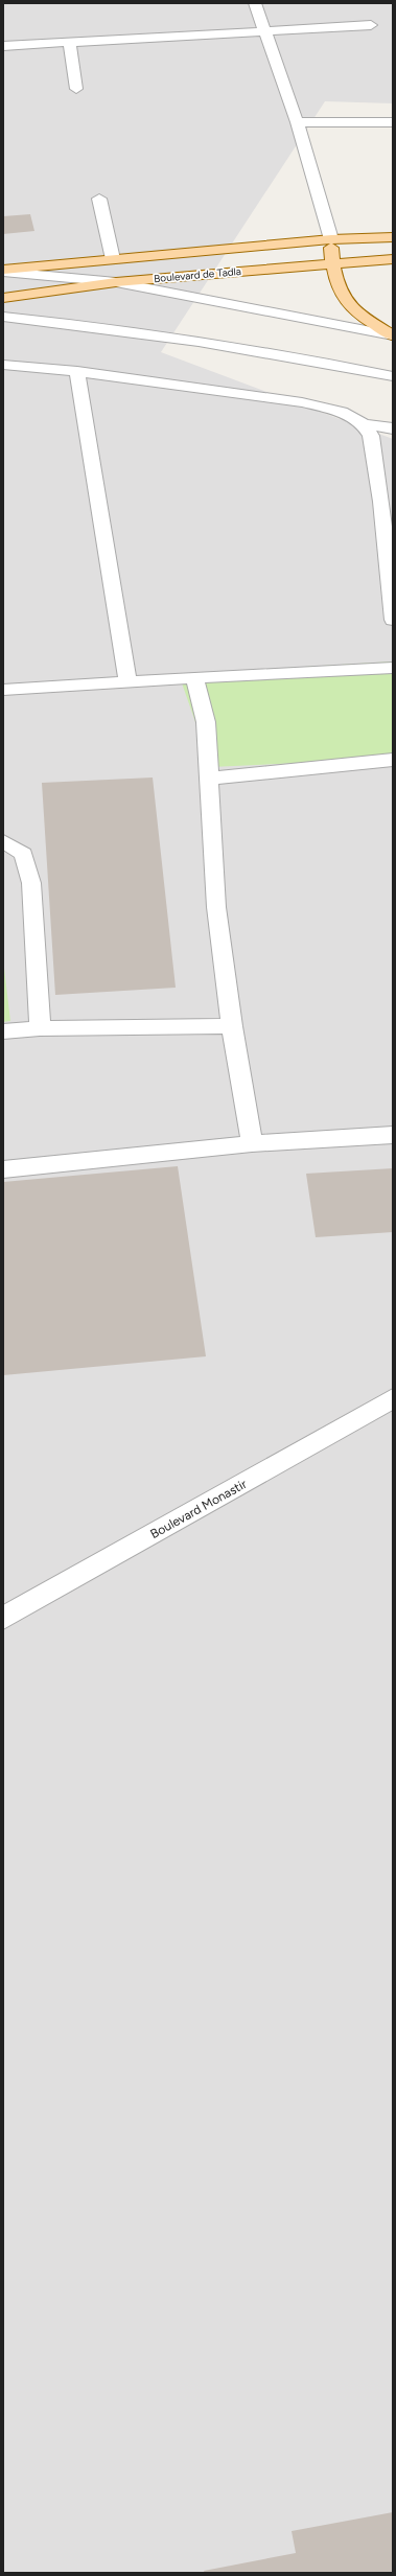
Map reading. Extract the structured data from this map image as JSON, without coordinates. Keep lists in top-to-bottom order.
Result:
{
  "streets": {
    "main road": ["Boulevard de Tadla"],
    "street": ["Boulevard Monastir"]
  }
}
